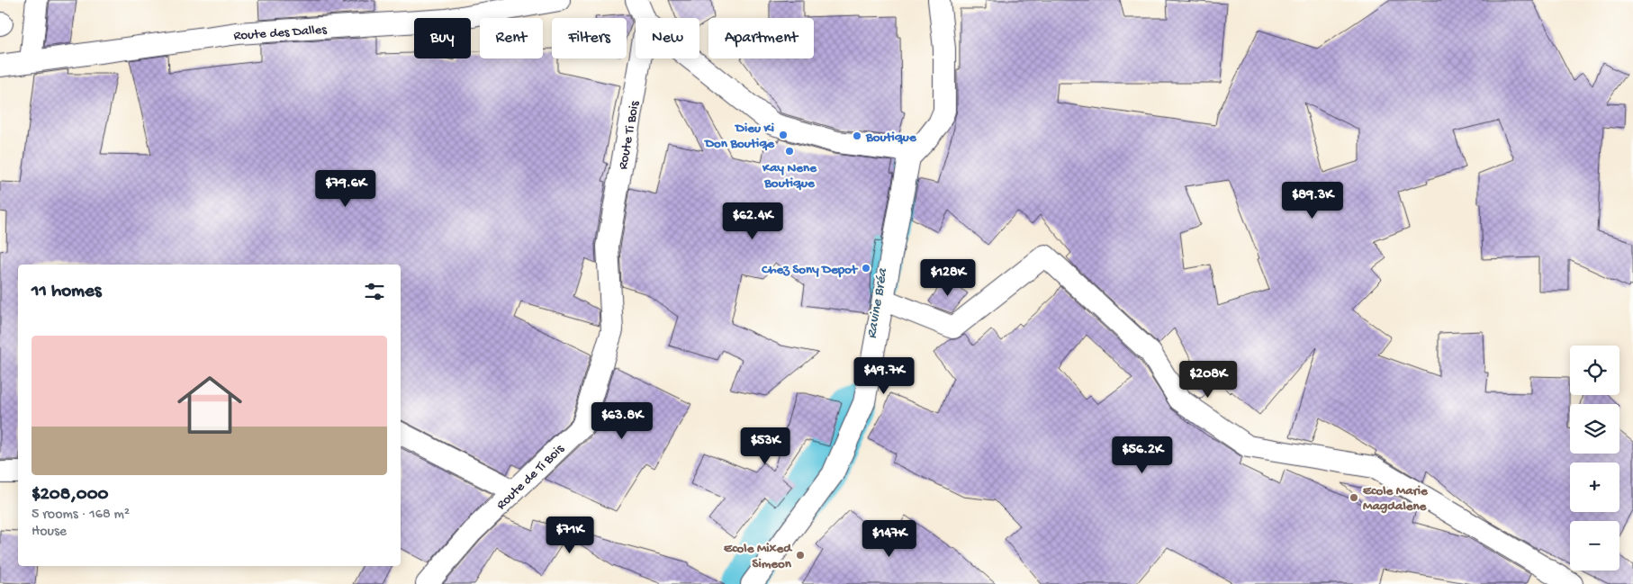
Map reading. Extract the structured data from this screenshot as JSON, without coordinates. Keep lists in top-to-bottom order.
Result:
{
  "streets": {
    "street": ["Route des Dalles", "Route Ti Bois", "Route de Ti Bois"]
  },
  "crossings": [
    ["Route Ti Bois", "Route de Ti Bois"]
  ],
  "water": ["Ravine Bréa"],
  "places": [
    "Dieu Ki Don Boutiqe",
    "Boutique",
    "Kay Nene Boutique",
    "Chez Sony Depot",
    "Ecole Marie Magdalene",
    "Ecole Mixed Simeon"
  ],
  "page": {
    "chip": [
      "Buy",
      "Rent",
      "Filters",
      "New",
      "Apartment"
    ],
    "price": [
      "$79.6K",
      "$89.3K",
      "$62.4K",
      "$128K",
      "$49.7K",
      "$208K",
      "$63.8K",
      "$53K",
      "$56.2K",
      "$71K",
      "$147K"
    ],
    "heading": "11 homes",
    "list": [
      {
        "name": "$208,000",
        "note": "5 rooms · 168 m² · House"
      }
    ],
    "map_buttons": ["+", "−"]
  }
}
